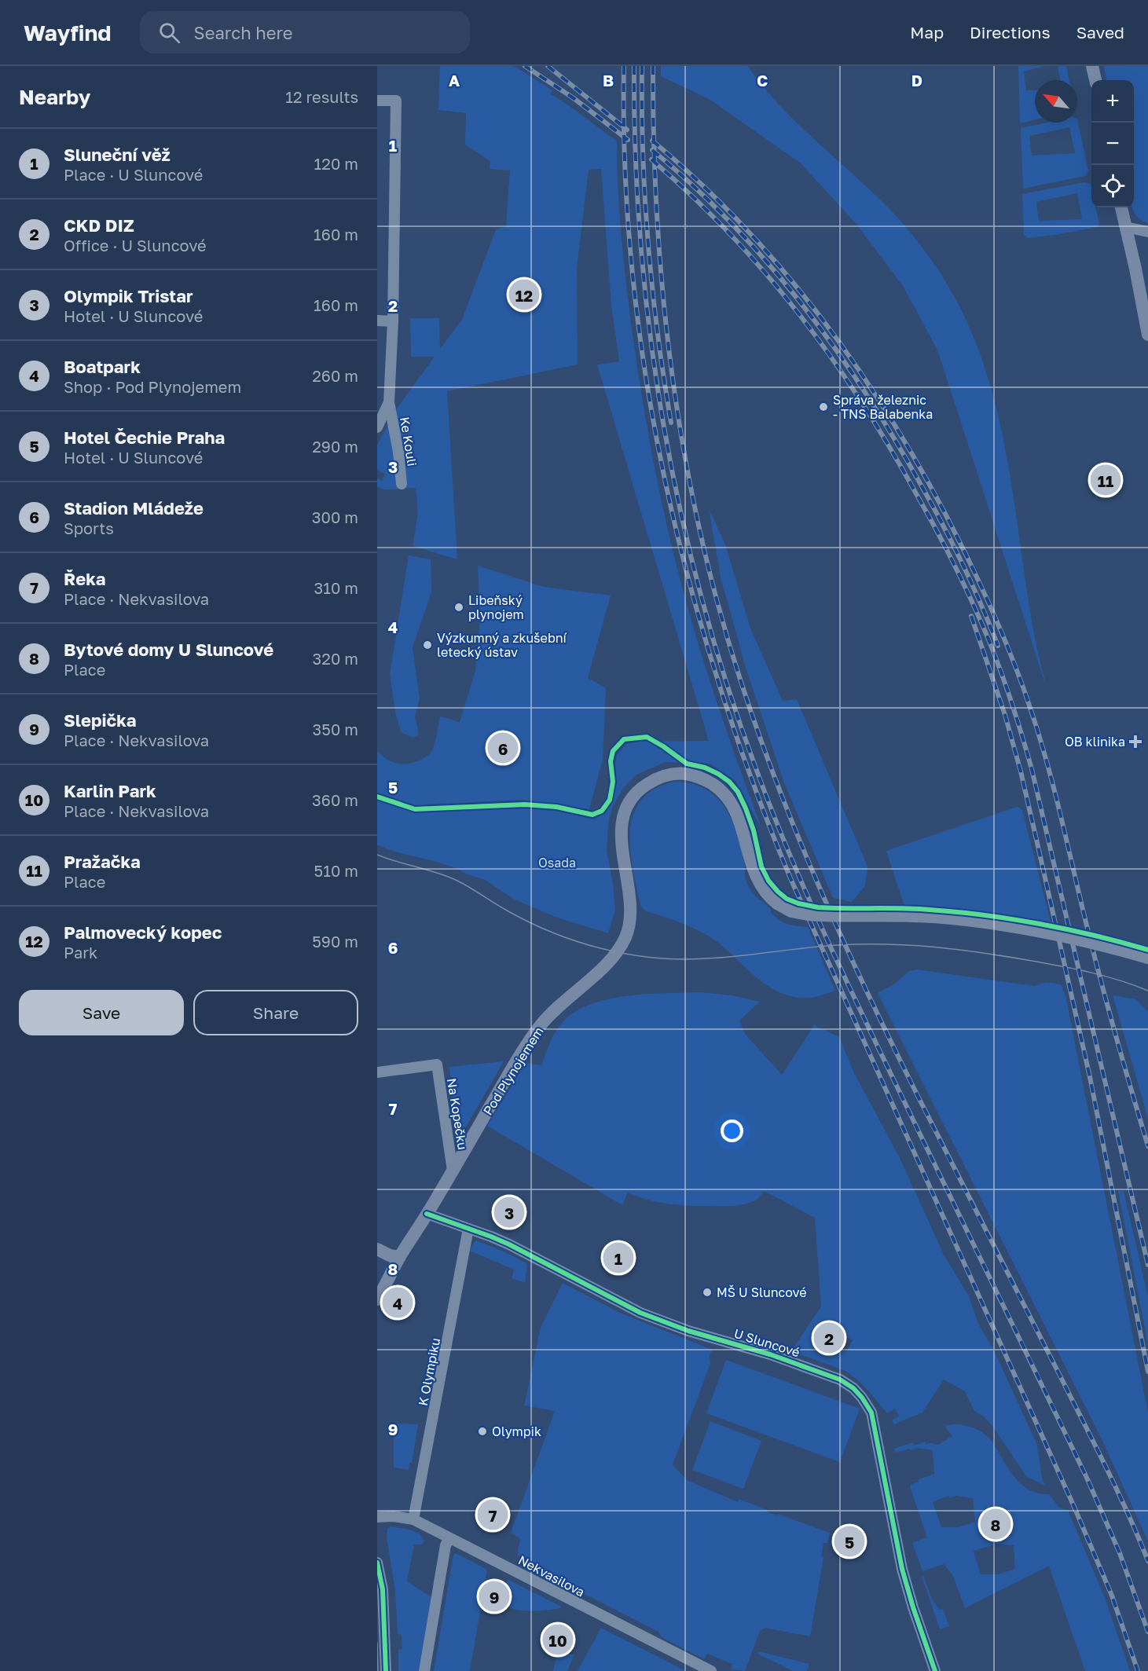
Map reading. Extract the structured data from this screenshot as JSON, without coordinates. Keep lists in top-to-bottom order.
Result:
{
  "streets": {
    "main road": ["Pod Plynojemem"],
    "street": [
      "Ke Kouli",
      "Na Kopečku",
      "U Sluncové",
      "K Olympiku",
      "Nekvasilova"
    ]
  },
  "crossings": [
    ["Pod Plynojemem", "Na Kopečku"],
    ["Pod Plynojemem", "U Sluncové"],
    ["U Sluncové", "K Olympiku"],
    ["K Olympiku", "Nekvasilova"]
  ],
  "parks": ["Osada"],
  "places": {
    "other": [
      "Správa železnic - TNS Balabenka",
      "Libeňský plynojem",
      "Výzkumný a zkušební letecký ústav",
      "MŠ U Sluncové",
      "Olympik"
    ],
    "health": ["OB klinika"]
  },
  "north": "top left",
  "page": {
    "header": "Wayfind",
    "search": "Search here",
    "nav": ["Map", "Directions", "Saved"],
    "heading": ["Nearby", "12 results"],
    "map_buttons": ["+", "−"],
    "list": [
      {
        "mark": "1",
        "name": "Sluneční věž",
        "note": "Place · U Sluncové",
        "value": "120 m"
      },
      {
        "mark": "2",
        "name": "CKD DIZ",
        "note": "Office · U Sluncové",
        "value": "160 m"
      },
      {
        "mark": "3",
        "name": "Olympik Tristar",
        "note": "Hotel · U Sluncové",
        "value": "160 m"
      },
      {
        "mark": "4",
        "name": "Boatpark",
        "note": "Shop · Pod Plynojemem",
        "value": "260 m"
      },
      {
        "mark": "5",
        "name": "Hotel Čechie Praha",
        "note": "Hotel · U Sluncové",
        "value": "290 m"
      },
      {
        "mark": "6",
        "name": "Stadion Mládeže",
        "note": "Sports",
        "value": "300 m"
      },
      {
        "mark": "7",
        "name": "Řeka",
        "note": "Place · Nekvasilova",
        "value": "310 m"
      },
      {
        "mark": "8",
        "name": "Bytové domy U Sluncové",
        "note": "Place",
        "value": "320 m"
      },
      {
        "mark": "9",
        "name": "Slepička",
        "note": "Place · Nekvasilova",
        "value": "350 m"
      },
      {
        "mark": "10",
        "name": "Karlin Park",
        "note": "Place · Nekvasilova",
        "value": "360 m"
      },
      {
        "mark": "11",
        "name": "Pražačka",
        "note": "Place",
        "value": "510 m"
      },
      {
        "mark": "12",
        "name": "Palmovecký kopec",
        "note": "Park",
        "value": "590 m"
      }
    ],
    "pins": [
      "12",
      "11",
      "6",
      "3",
      "1",
      "4",
      "2",
      "7",
      "8",
      "5",
      "9",
      "10"
    ],
    "buttons": ["Save", "Share"]
  },
  "grid": {
    "columns": [
      "A",
      "B",
      "C",
      "D"
    ],
    "rows": [
      "1",
      "2",
      "3",
      "4",
      "5",
      "6",
      "7",
      "8",
      "9"
    ]
  }
}
